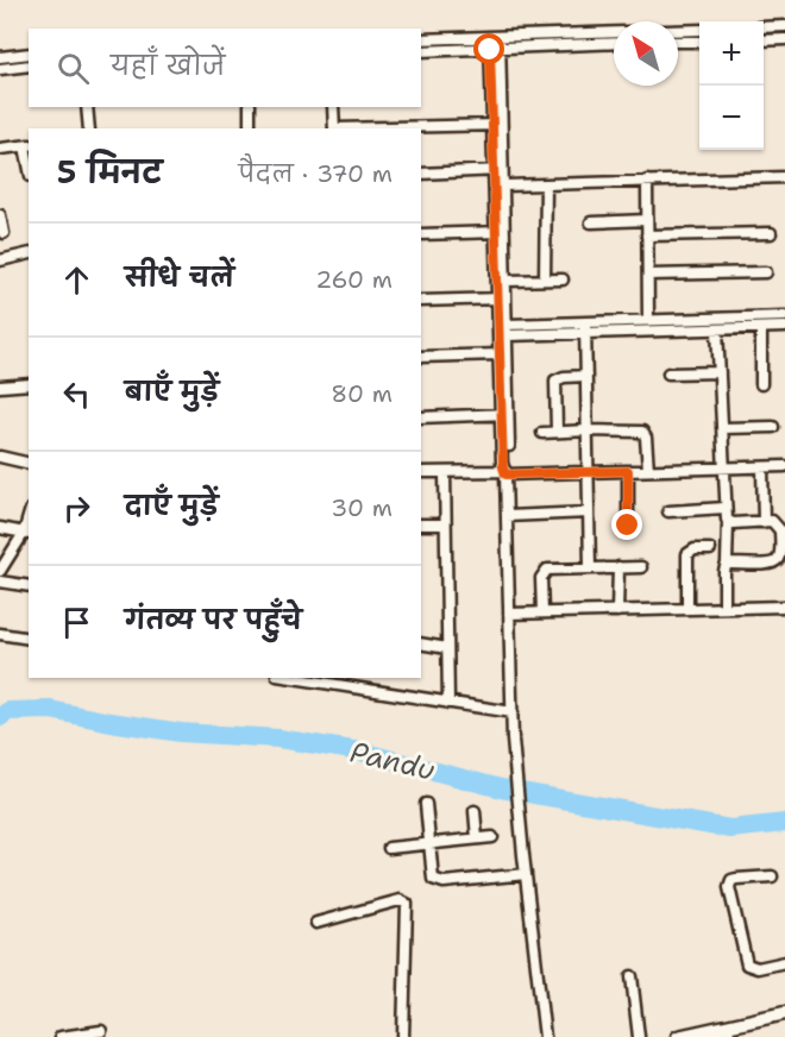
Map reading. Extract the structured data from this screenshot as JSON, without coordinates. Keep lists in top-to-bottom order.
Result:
{
  "water": ["Pandu"],
  "north": "top left",
  "page": {
    "map_buttons": ["+", "−"],
    "search": "यहाँ खोजें",
    "heading": ["5 मिनट", "पैदल · 370 m"],
    "list": [
      ["सीधे चलें", "260 m"],
      ["बाएँ मुड़ें", "80 m"],
      ["दाएँ मुड़ें", "30 m"],
      "गंतव्य पर पहुँचे"
    ]
  }
}
